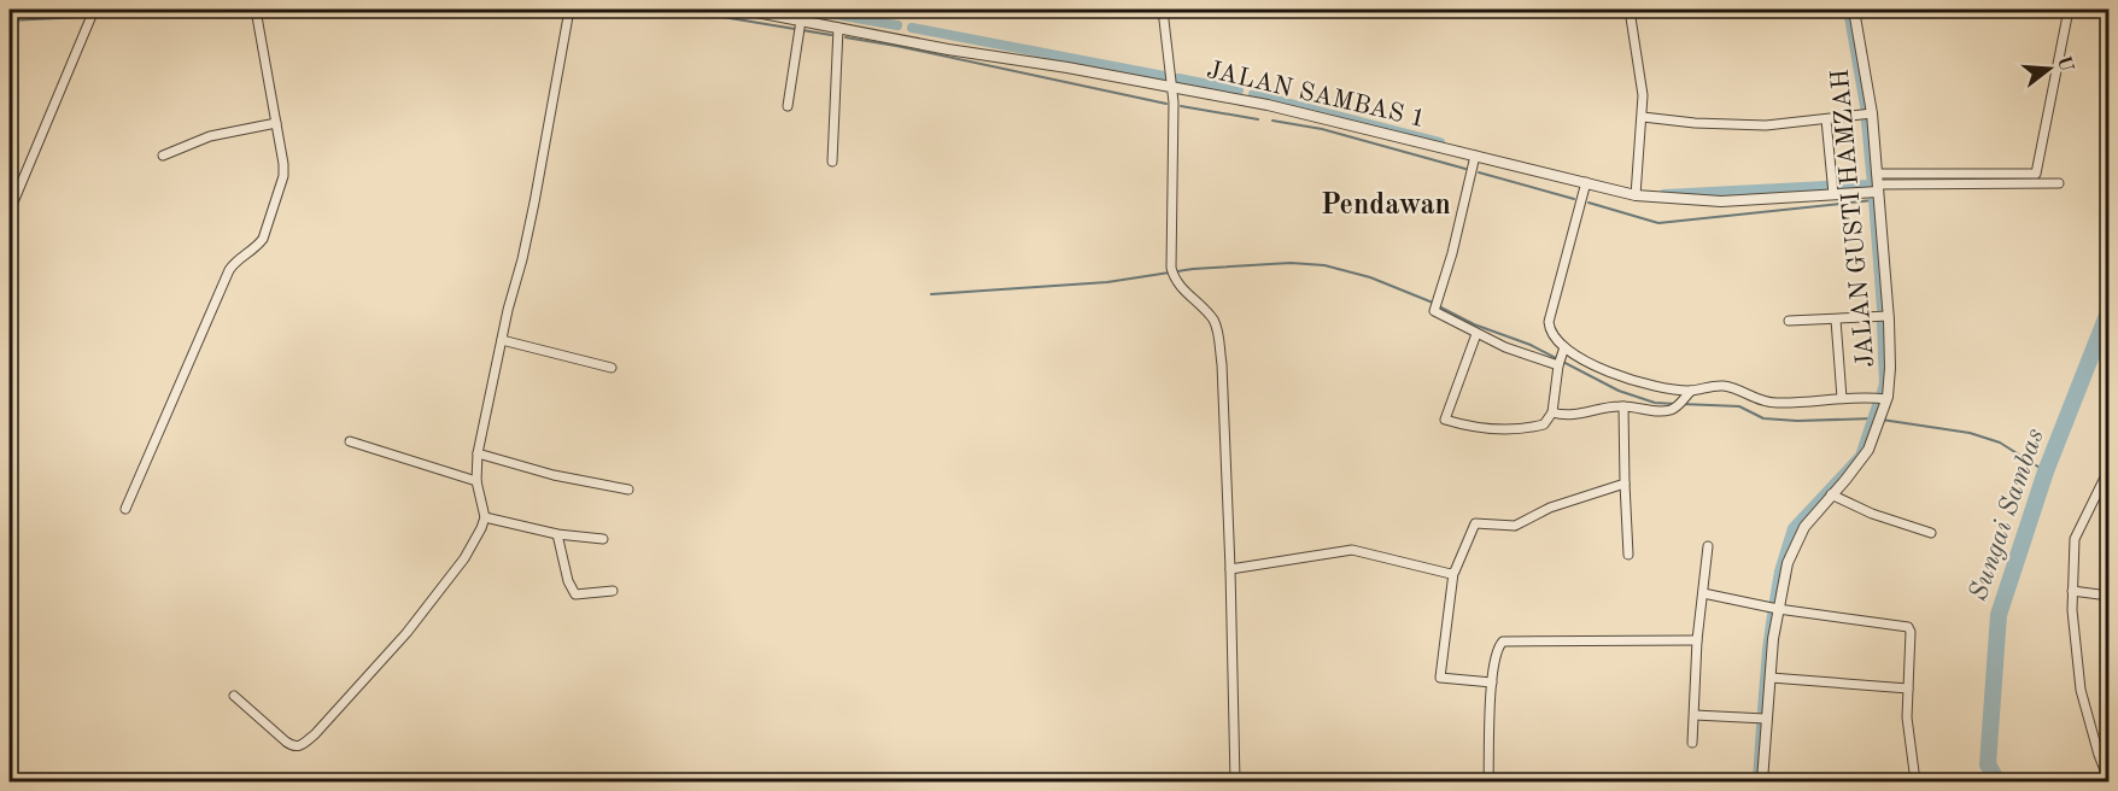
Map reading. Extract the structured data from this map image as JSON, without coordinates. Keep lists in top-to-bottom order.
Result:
{
  "streets": {
    "street": ["JALAN SAMBAS 1", "JALAN GUSTI HAMZAH"]
  },
  "crossings": [
    ["JALAN SAMBAS 1", "JALAN GUSTI HAMZAH"]
  ],
  "districts": ["Pendawan"],
  "water": ["Sungai Sambas"],
  "north": "right"
}
